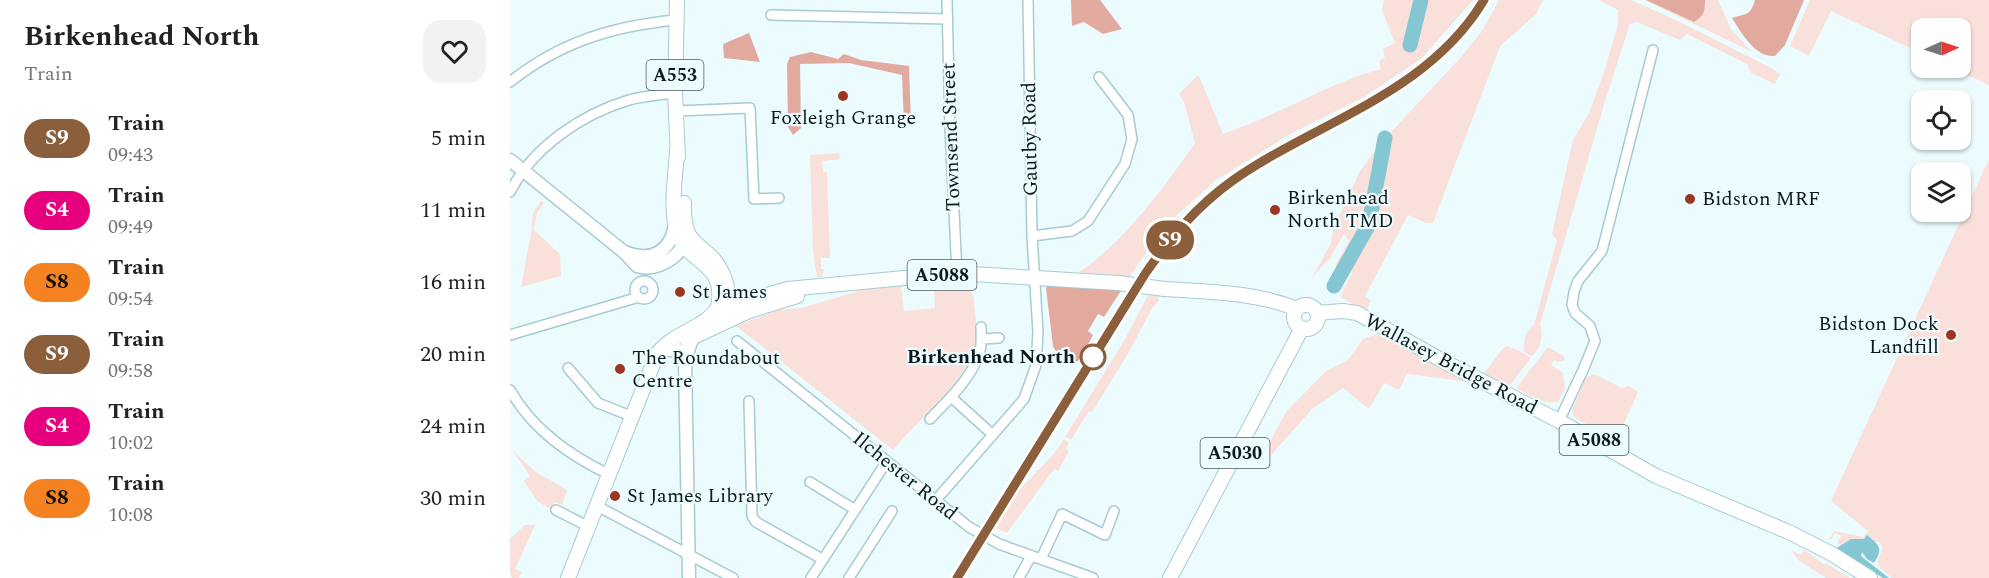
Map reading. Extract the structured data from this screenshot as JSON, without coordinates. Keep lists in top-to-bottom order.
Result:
{
  "streets": {
    "main road": [
      "A553",
      "A5088",
      "Wallasey Bridge Road",
      "A5030"
    ],
    "street": ["Townsend Street", "Gautby Road", "Ilchester Road"]
  },
  "crossings": [
    ["A553", "A5088"],
    ["Townsend Street", "A5088"],
    ["Gautby Road", "A5088"],
    ["Gautby Road", "Ilchester Road"],
    ["A5088", "Wallasey Bridge Road"],
    ["A5088", "A5030"],
    ["Wallasey Bridge Road", "A5030"]
  ],
  "places": [
    "Foxleigh Grange",
    "Bidston MRF",
    "Birkenhead North TMD",
    "St James",
    "Bidston Dock Landfill",
    "Birkenhead North",
    "The Roundabout Centre",
    "St James Library"
  ],
  "north": "right",
  "page": {
    "heading": ["Birkenhead North", "Train"],
    "on_map": "S9",
    "list": [
      {
        "mark": "S9",
        "name": "Train",
        "note": "09:43",
        "value": "5 min"
      },
      {
        "mark": "S4",
        "name": "Train",
        "note": "09:49",
        "value": "11 min"
      },
      {
        "mark": "S8",
        "name": "Train",
        "note": "09:54",
        "value": "16 min"
      },
      {
        "mark": "S9",
        "name": "Train",
        "note": "09:58",
        "value": "20 min"
      },
      {
        "mark": "S4",
        "name": "Train",
        "note": "10:02",
        "value": "24 min"
      },
      {
        "mark": "S8",
        "name": "Train",
        "note": "10:08",
        "value": "30 min"
      }
    ]
  }
}
